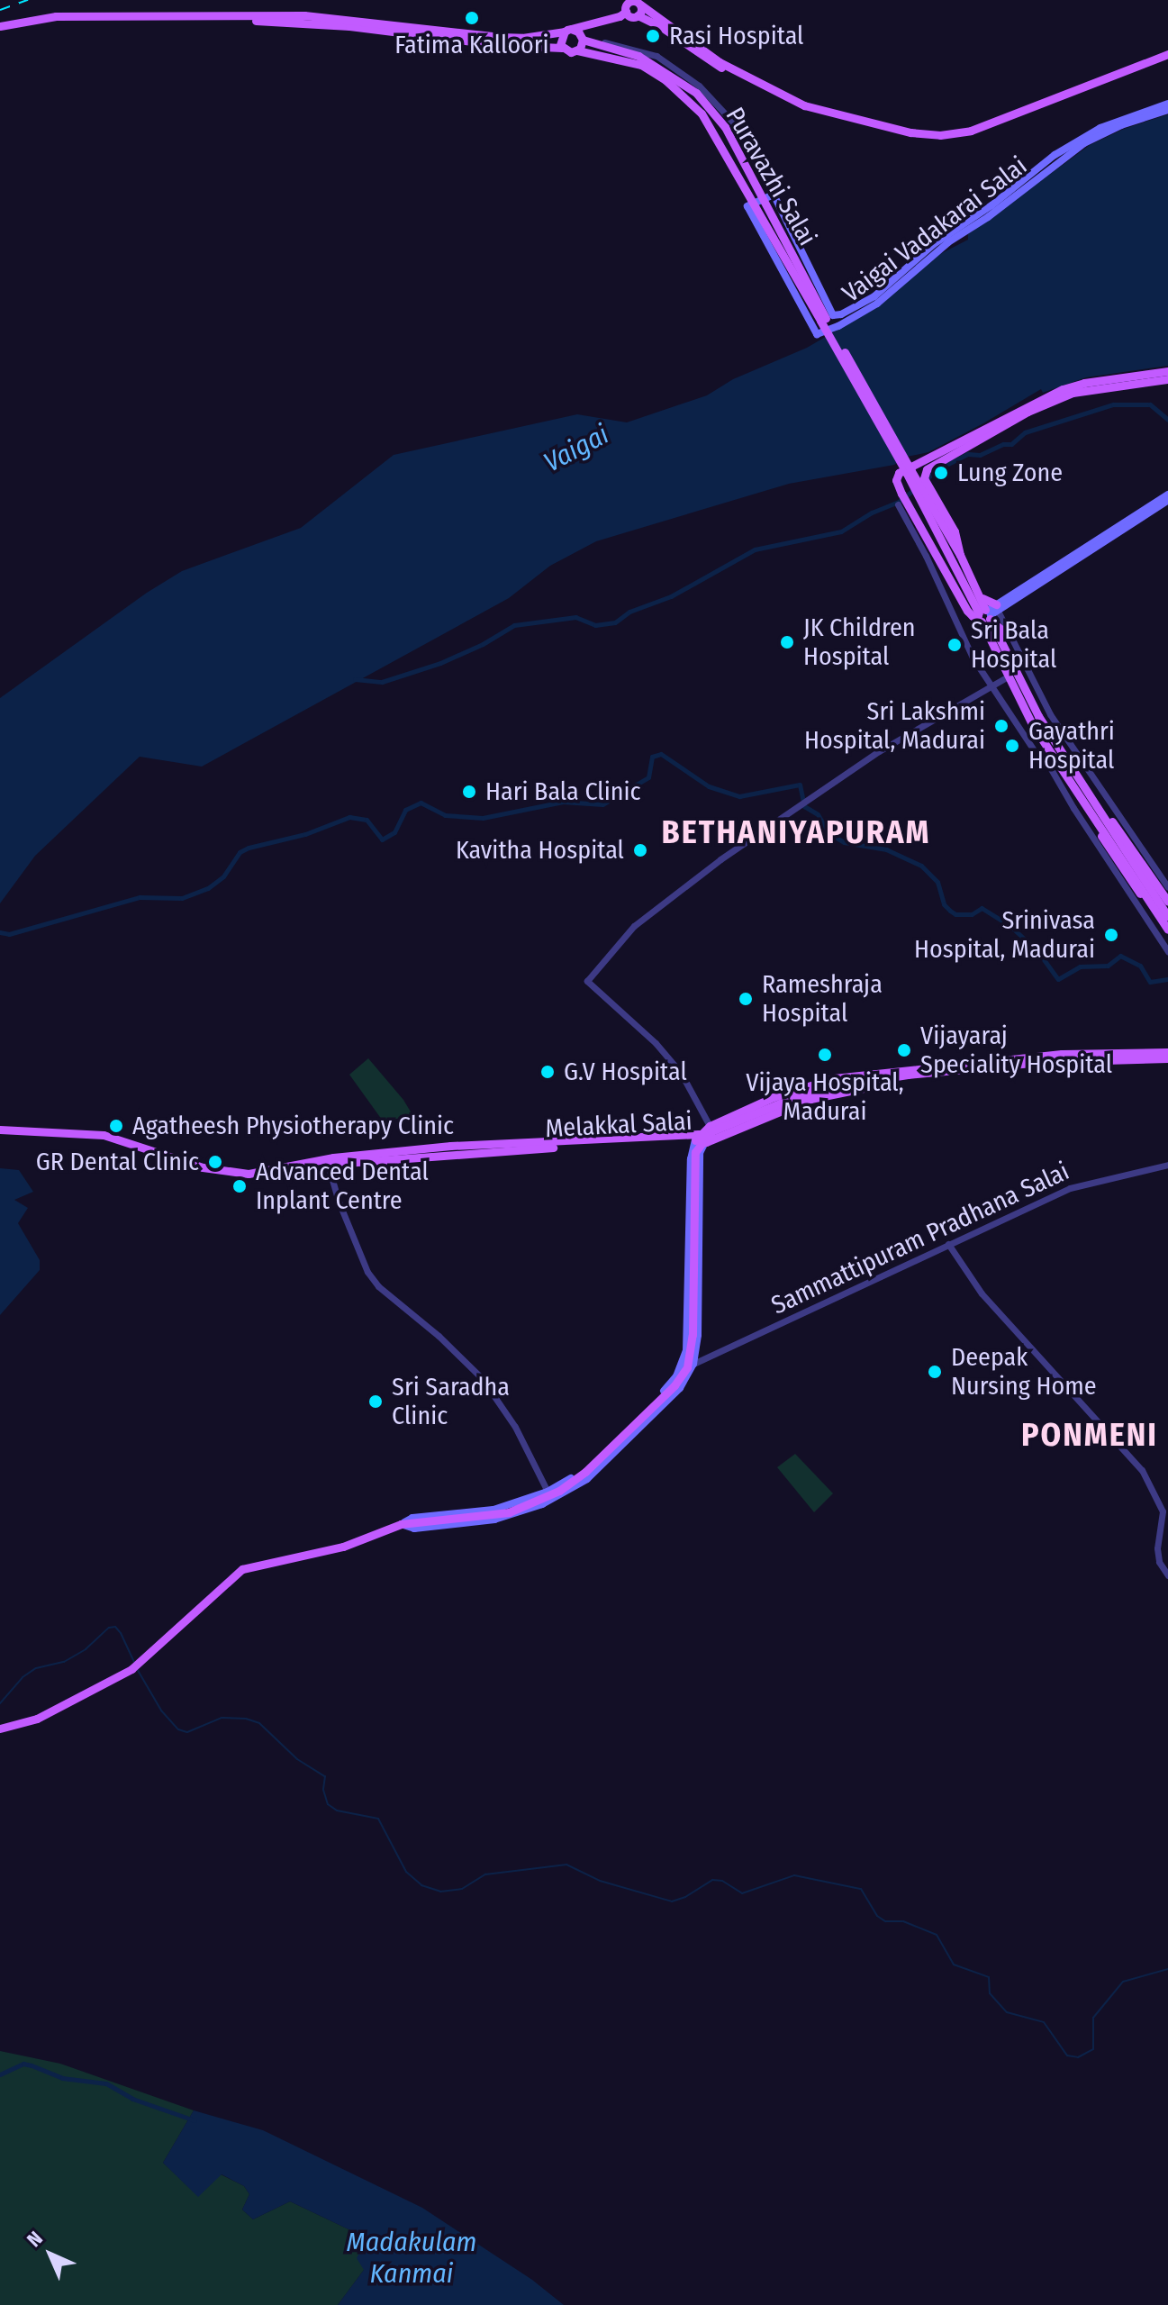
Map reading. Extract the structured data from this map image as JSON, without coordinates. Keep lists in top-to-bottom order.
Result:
{
  "streets": {
    "main road": ["Puravazhi Salai", "Vaigai Vadakarai Salai", "Melakkal Salai"],
    "street": ["Sammattipuram Pradhana Salai"]
  },
  "crossings": [
    ["Puravazhi Salai", "Vaigai Vadakarai Salai"]
  ],
  "districts": ["BETHANIYAPURAM", "PONMENI"],
  "water": ["Vaigai", "Madakulam Kanmai"],
  "places": [
    "Fatima Kalloori",
    "Rasi Hospital",
    "Lung Zone",
    "JK Children Hospital",
    "Sri Bala Hospital",
    "Sri Lakshmi Hospital, Madurai",
    "Gayathri Hospital",
    "Hari Bala Clinic",
    "Kavitha Hospital",
    "Srinivasa Hospital, Madurai",
    "Rameshraja Hospital",
    "Vijayaraj Speciality Hospital",
    "Vijaya Hospital, Madurai",
    "G.V Hospital",
    "Agatheesh Physiotherapy Clinic",
    "GR Dental Clinic",
    "Advanced Dental Inplant Centre",
    "Deepak Nursing Home",
    "Sri Saradha Clinic"
  ],
  "north": "top left"
}
